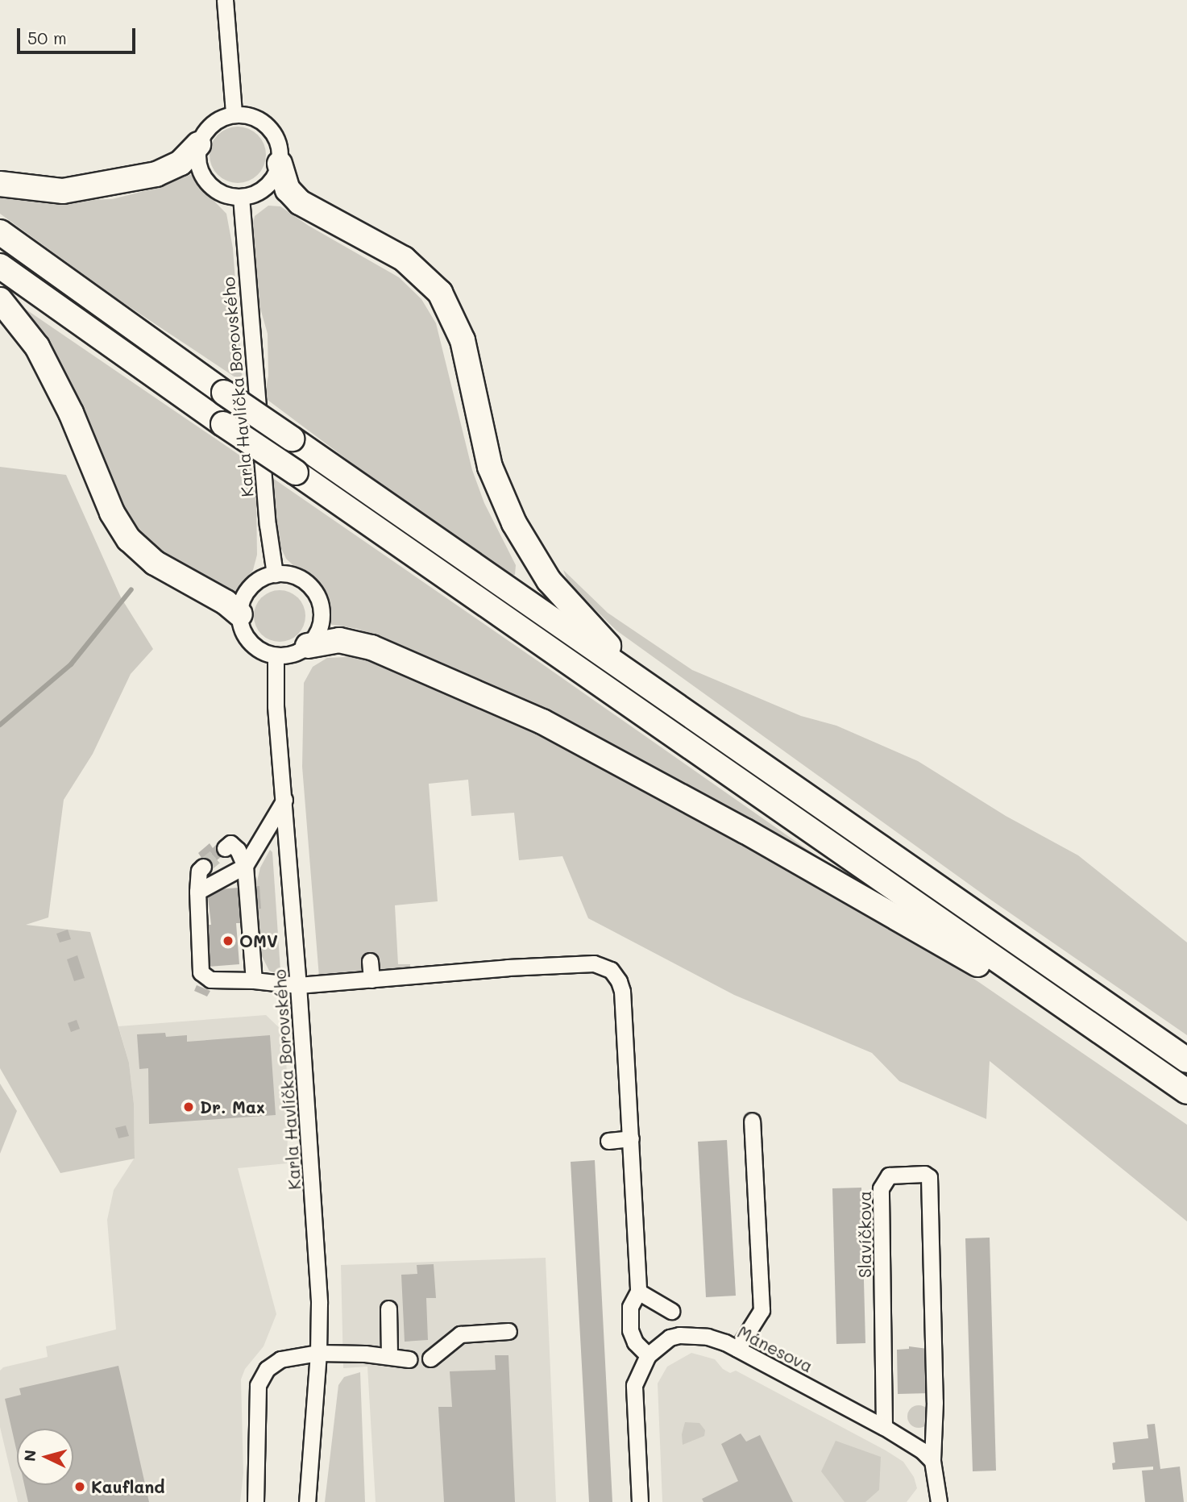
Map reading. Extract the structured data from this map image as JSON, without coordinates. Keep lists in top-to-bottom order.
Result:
{
  "streets": {
    "street": ["Karla Havlíčka Borovského", "Slavíčkova", "Mánesova"]
  },
  "crossings": [
    ["Slavíčkova", "Mánesova"]
  ],
  "places": ["OMV", "Dr. Max", "Kaufland"],
  "scale_bar": "50 m",
  "north": "left"
}
